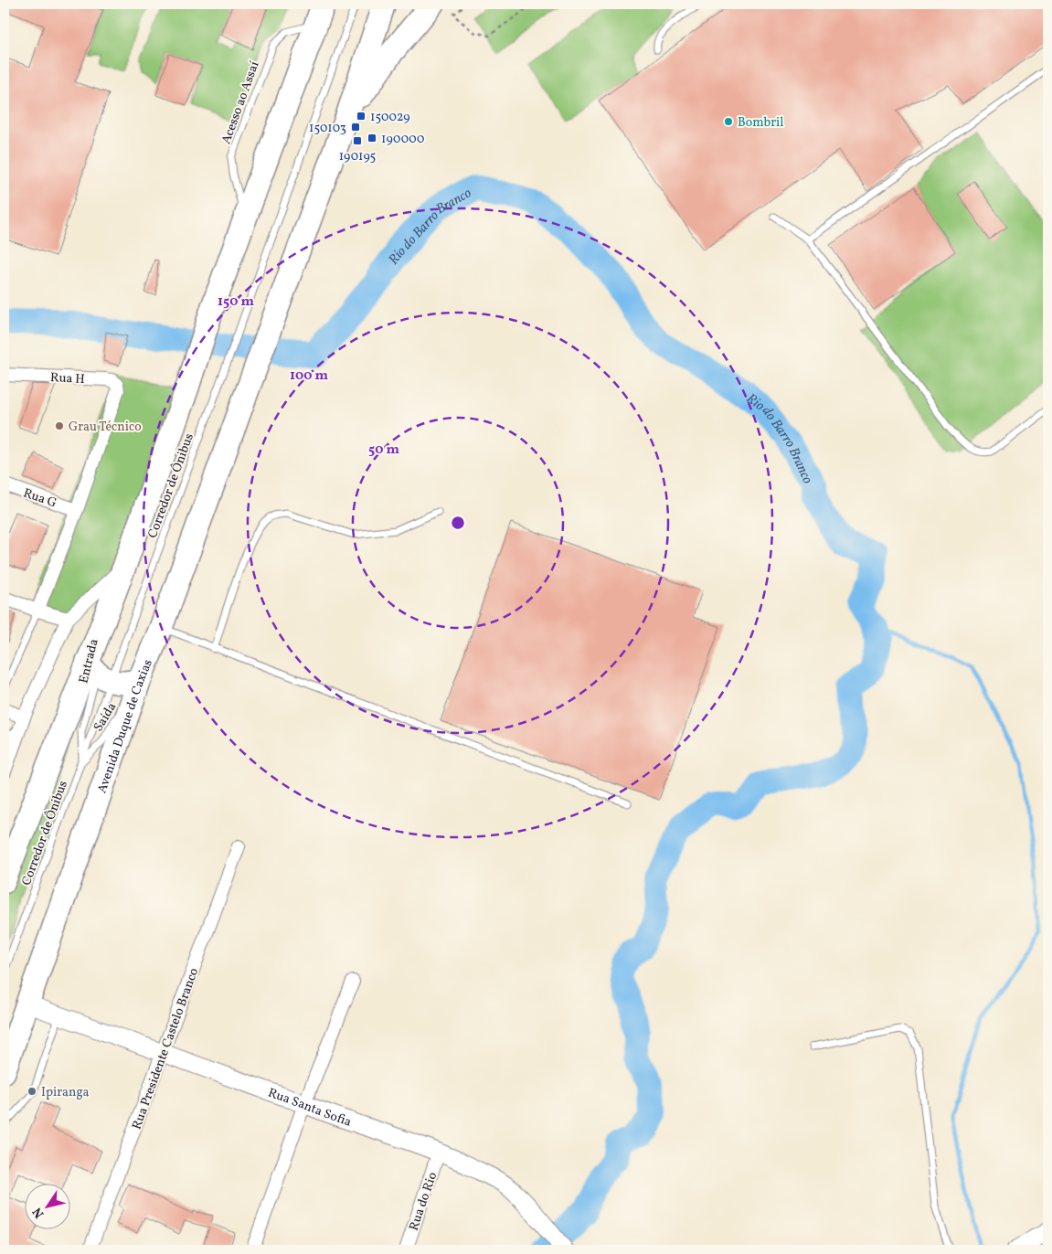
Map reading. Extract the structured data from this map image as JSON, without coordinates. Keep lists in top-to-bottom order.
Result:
{
  "streets": {
    "highway": ["Avenida Duque de Caxias"],
    "street": [
      "Rua H",
      "Rua G",
      "Rua Presidente Castelo Branco",
      "Rua Santa Sofia",
      "Rua do Rio"
    ],
    "lane": [
      "Acesso ao Assaí",
      "Corredor de Ônibus",
      "Entrada",
      "Saída"
    ]
  },
  "crossings": [
    ["Rua H", "Rua G"],
    ["Corredor de Ônibus", "Entrada"],
    ["Corredor de Ônibus", "Saída"],
    ["Entrada", "Saída"],
    ["Saída", "Avenida Duque de Caxias"],
    ["Avenida Duque de Caxias", "Rua Santa Sofia"],
    ["Rua Presidente Castelo Branco", "Rua Santa Sofia"],
    ["Rua Santa Sofia", "Rua do Rio"]
  ],
  "water": ["Rio do Barro Branco"],
  "places": {
    "transit": [
      "150029",
      "150103",
      "190000",
      "190195"
    ],
    "other": ["Bombril", "Grau Técnico", "Ipiranga"]
  },
  "north": "bottom left",
  "rings": ["150 m", "100 m", "50 m"]
}
